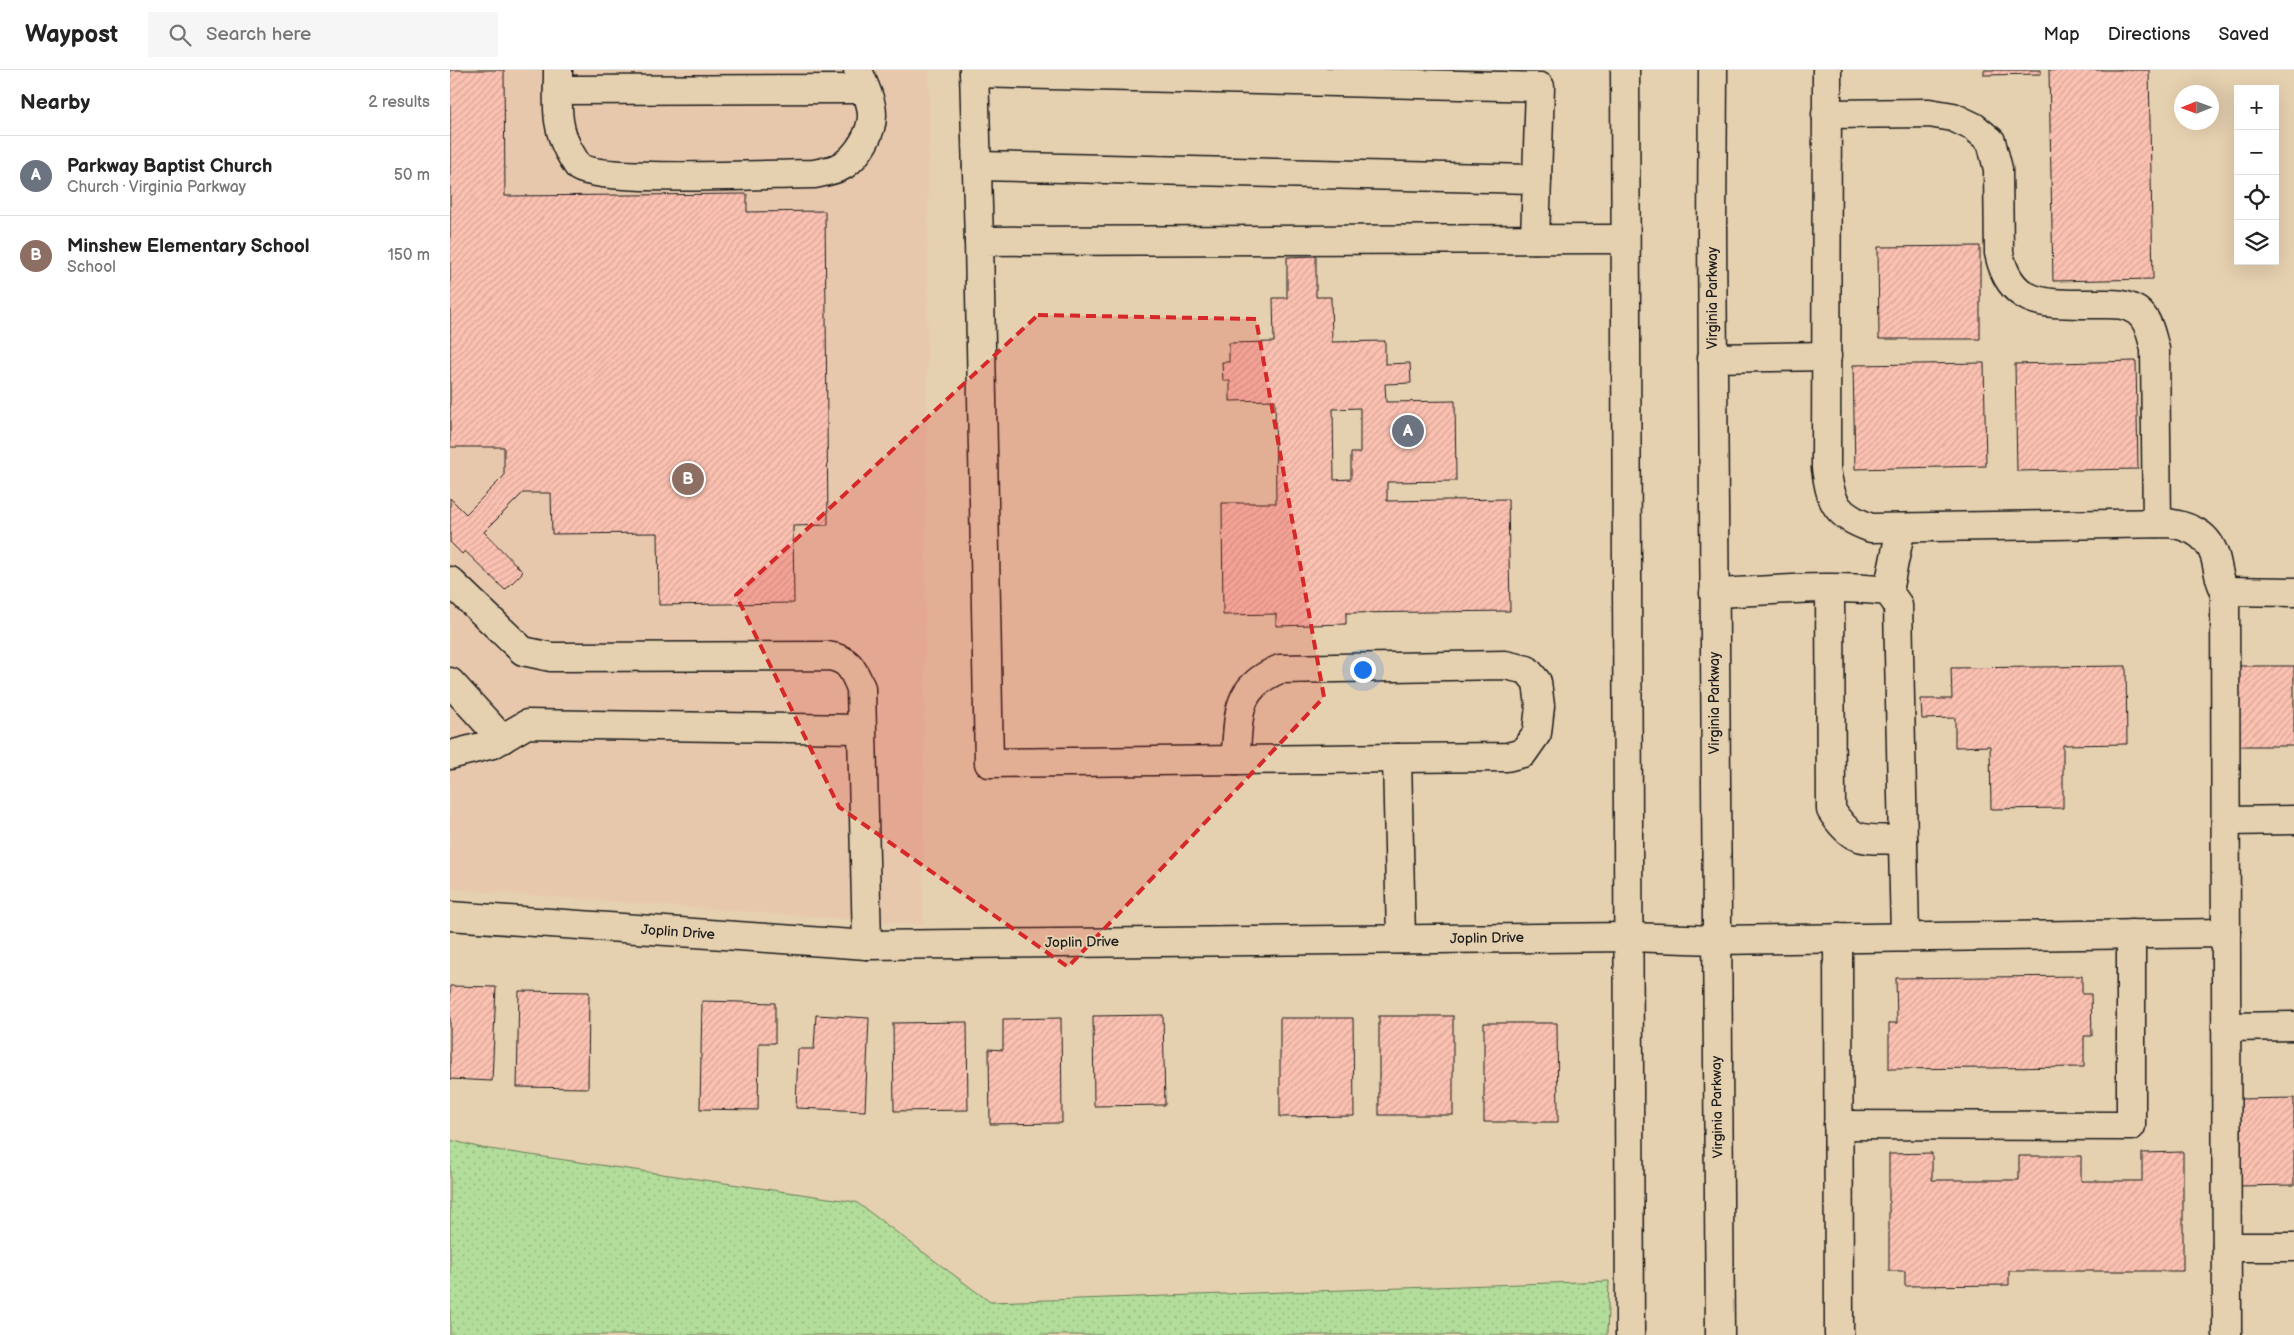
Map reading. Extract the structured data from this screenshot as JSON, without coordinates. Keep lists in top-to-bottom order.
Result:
{
  "streets": {
    "main road": ["Virginia Parkway", "Joplin Drive"]
  },
  "crossings": [
    ["Virginia Parkway", "Joplin Drive"]
  ],
  "north": "left",
  "page": {
    "header": "Waypost",
    "search": "Search here",
    "nav": ["Map", "Directions", "Saved"],
    "heading": ["Nearby", "2 results"],
    "map_buttons": ["+", "−"],
    "list": [
      {
        "mark": "A",
        "name": "Parkway Baptist Church",
        "note": "Church · Virginia Parkway",
        "value": "50 m"
      },
      {
        "mark": "B",
        "name": "Minshew Elementary School",
        "note": "School",
        "value": "150 m"
      }
    ],
    "pins": ["A", "B"]
  }
}
